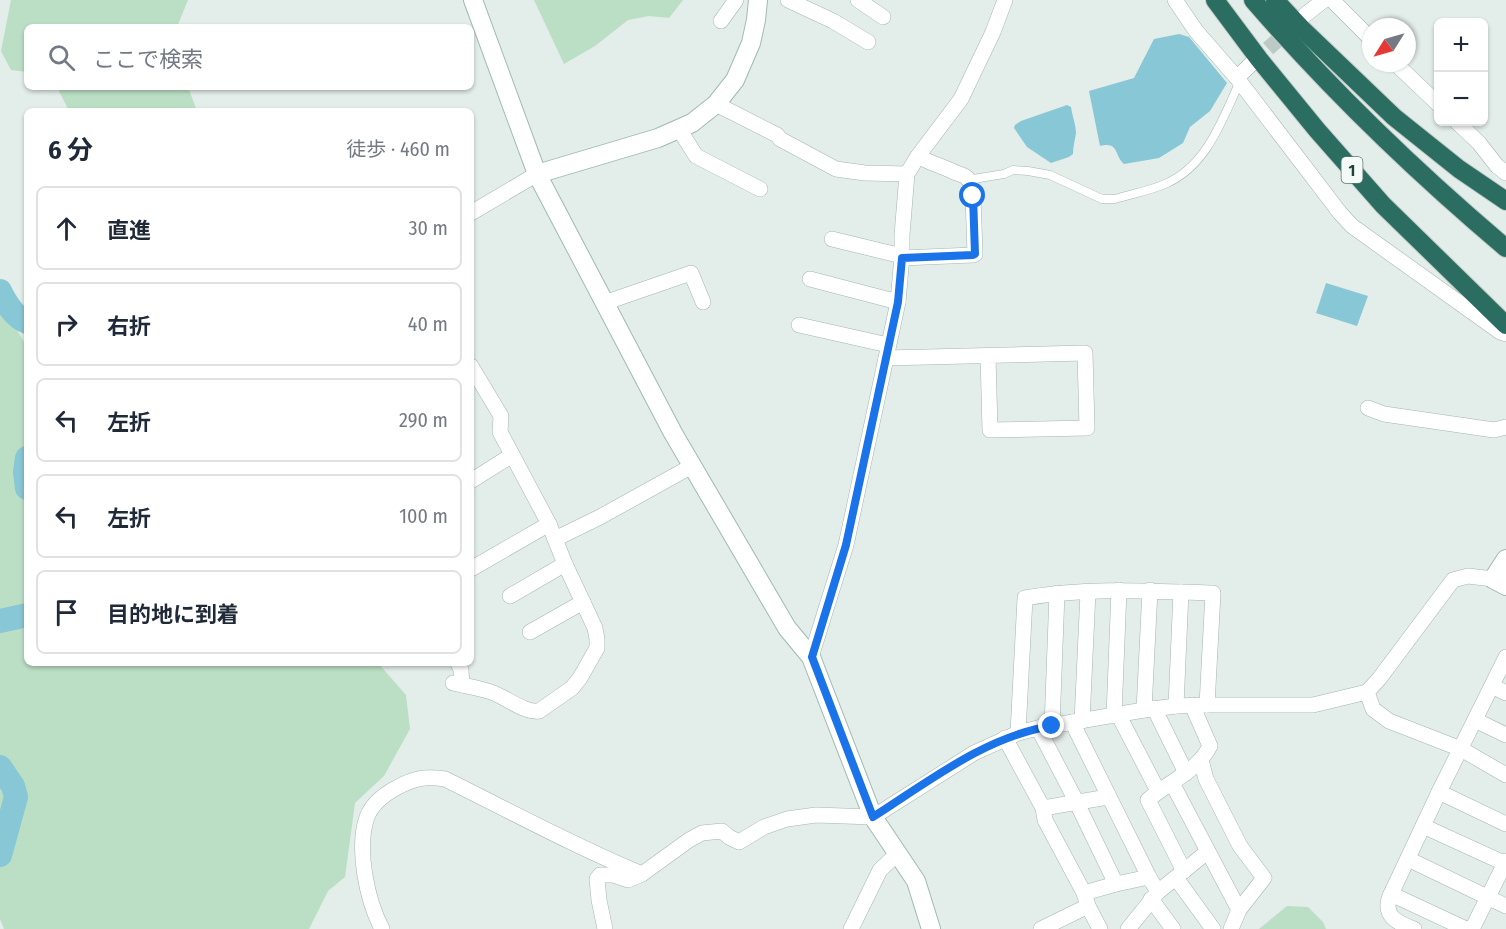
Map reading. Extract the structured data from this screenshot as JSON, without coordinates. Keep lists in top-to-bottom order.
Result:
{
  "streets": {
    "highway": ["1"]
  },
  "north": "bottom left",
  "page": {
    "map_buttons": ["+", "−"],
    "search": "ここで検索",
    "heading": ["6 分", "徒歩 · 460 m"],
    "list": [
      ["直進", "30 m"],
      ["右折", "40 m"],
      ["左折", "290 m"],
      ["左折", "100 m"],
      "目的地に到着"
    ]
  }
}
